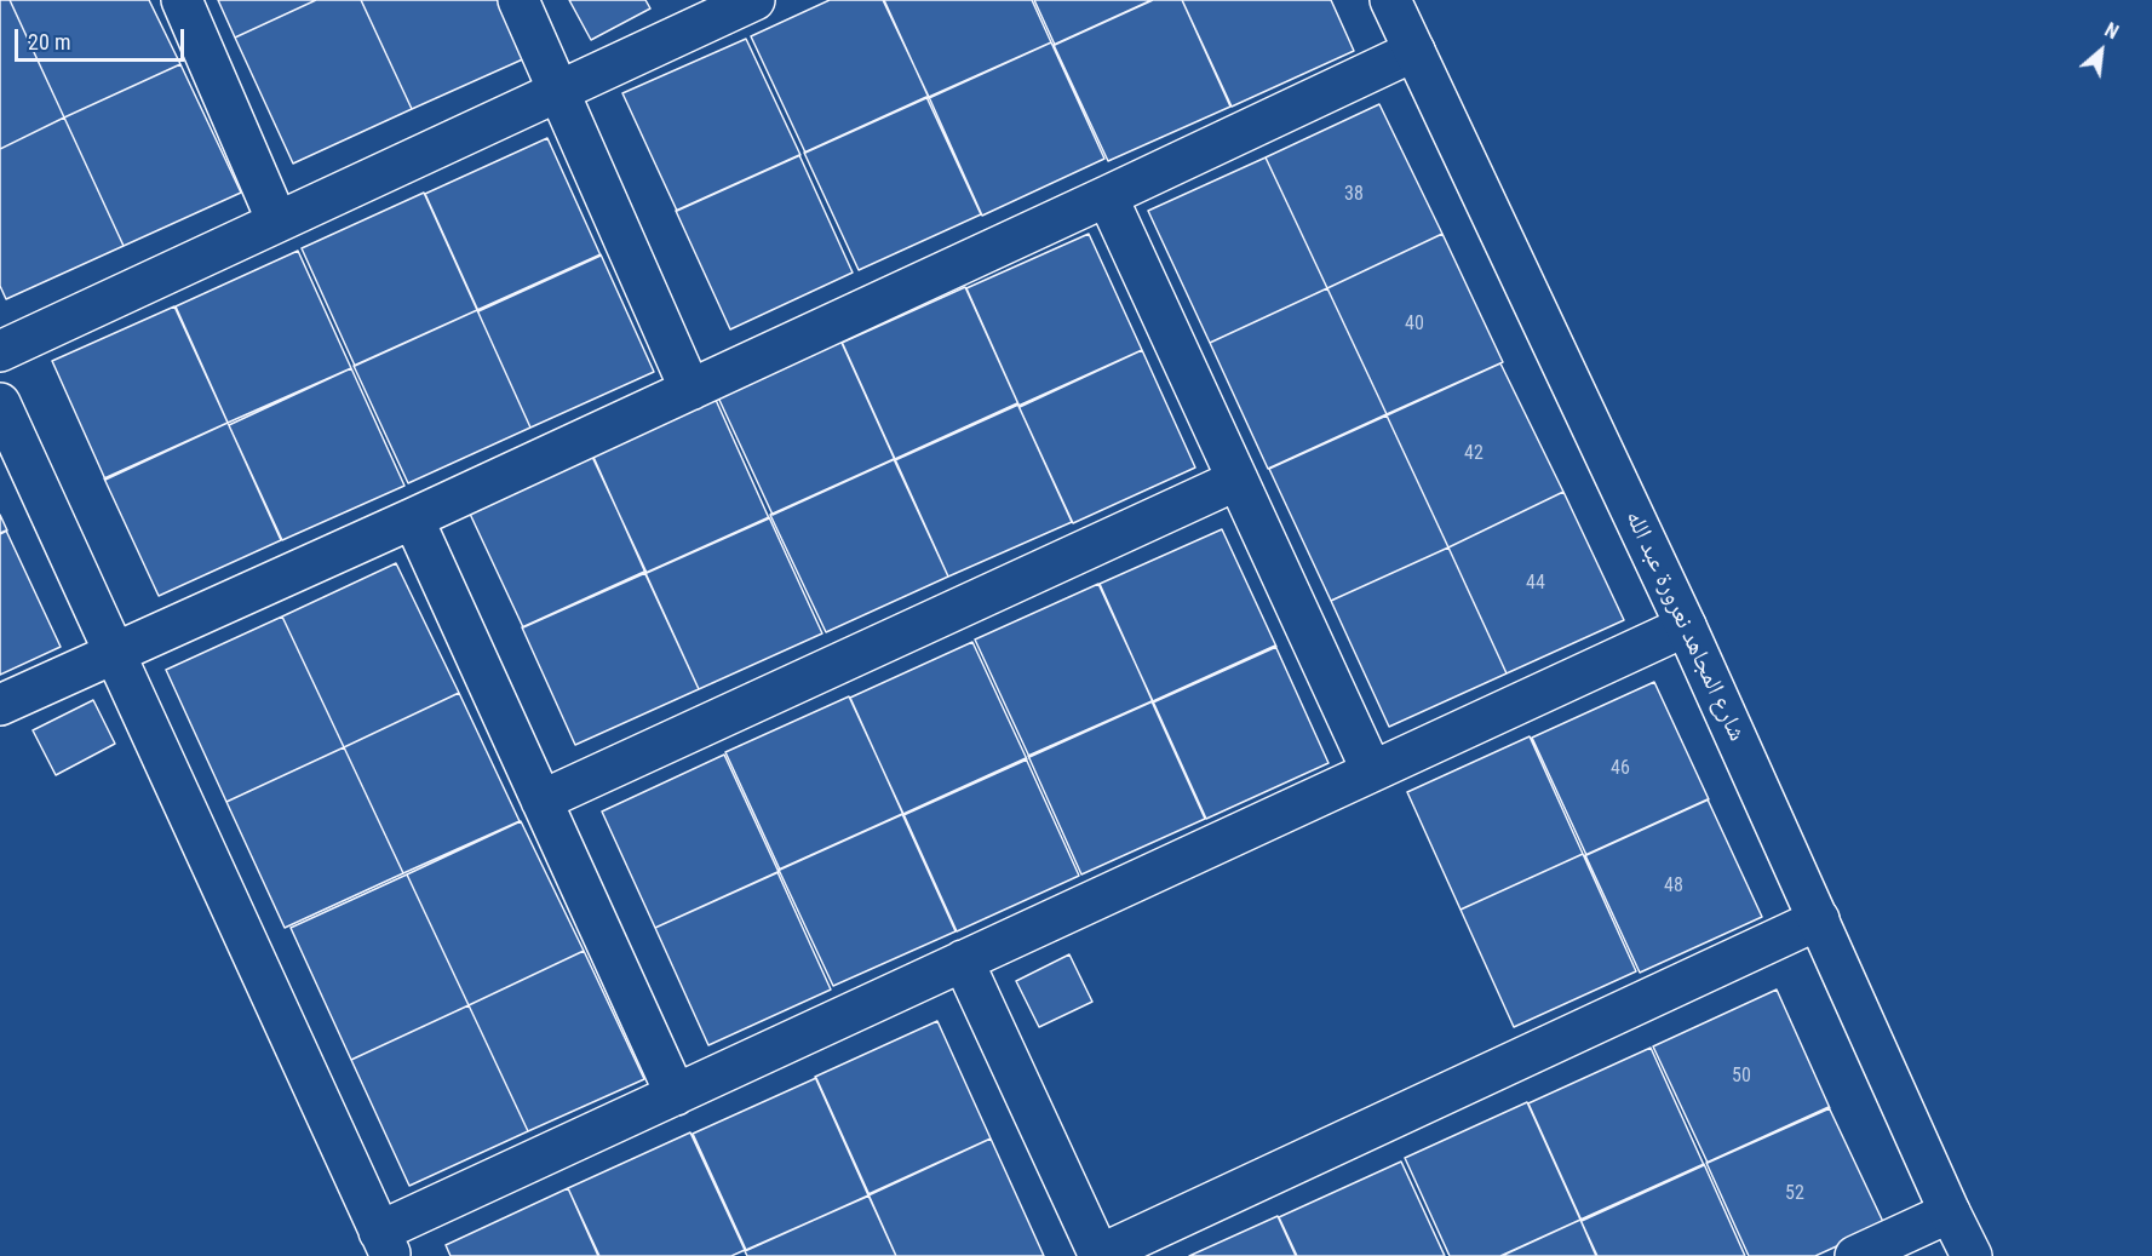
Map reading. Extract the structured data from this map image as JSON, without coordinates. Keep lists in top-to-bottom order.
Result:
{
  "streets": {
    "street": ["شارع المجاهد نعرورة عبد الله"]
  },
  "house_numbers": [
    "38",
    "40",
    "42",
    "44",
    "46",
    "48",
    "50",
    "52"
  ],
  "scale_bar": "20 m",
  "north": "top right"
}
